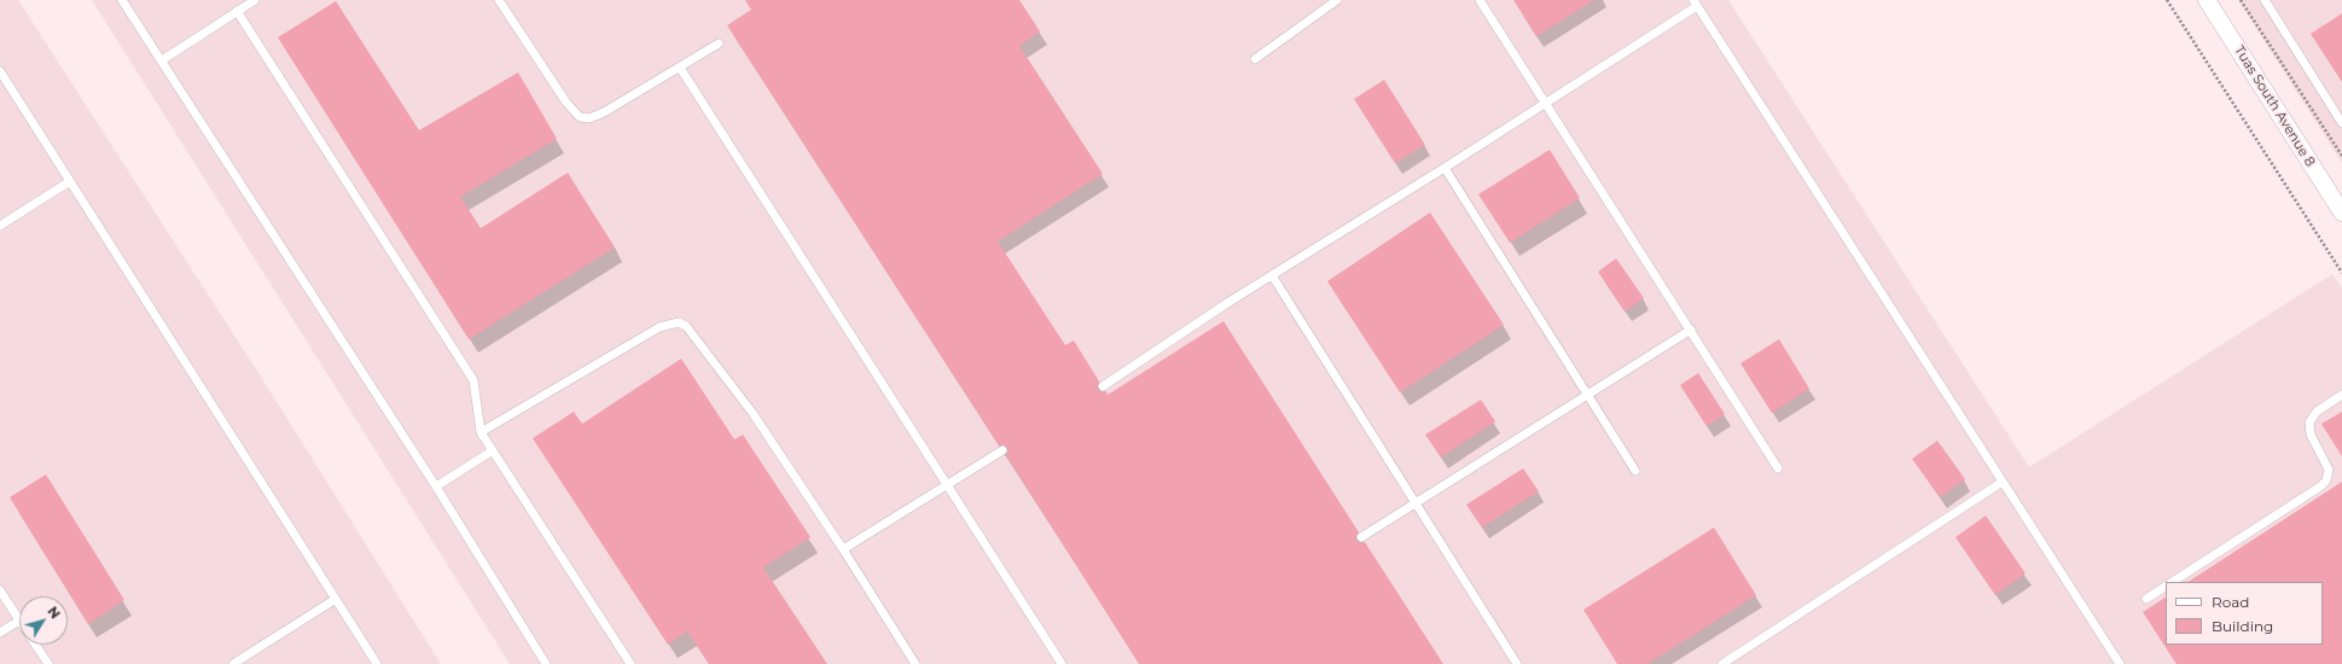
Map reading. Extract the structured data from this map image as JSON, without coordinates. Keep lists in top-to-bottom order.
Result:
{
  "streets": {
    "street": ["Tuas South Avenue 8"]
  },
  "legend": ["Road", "Building"],
  "north": "top right"
}
